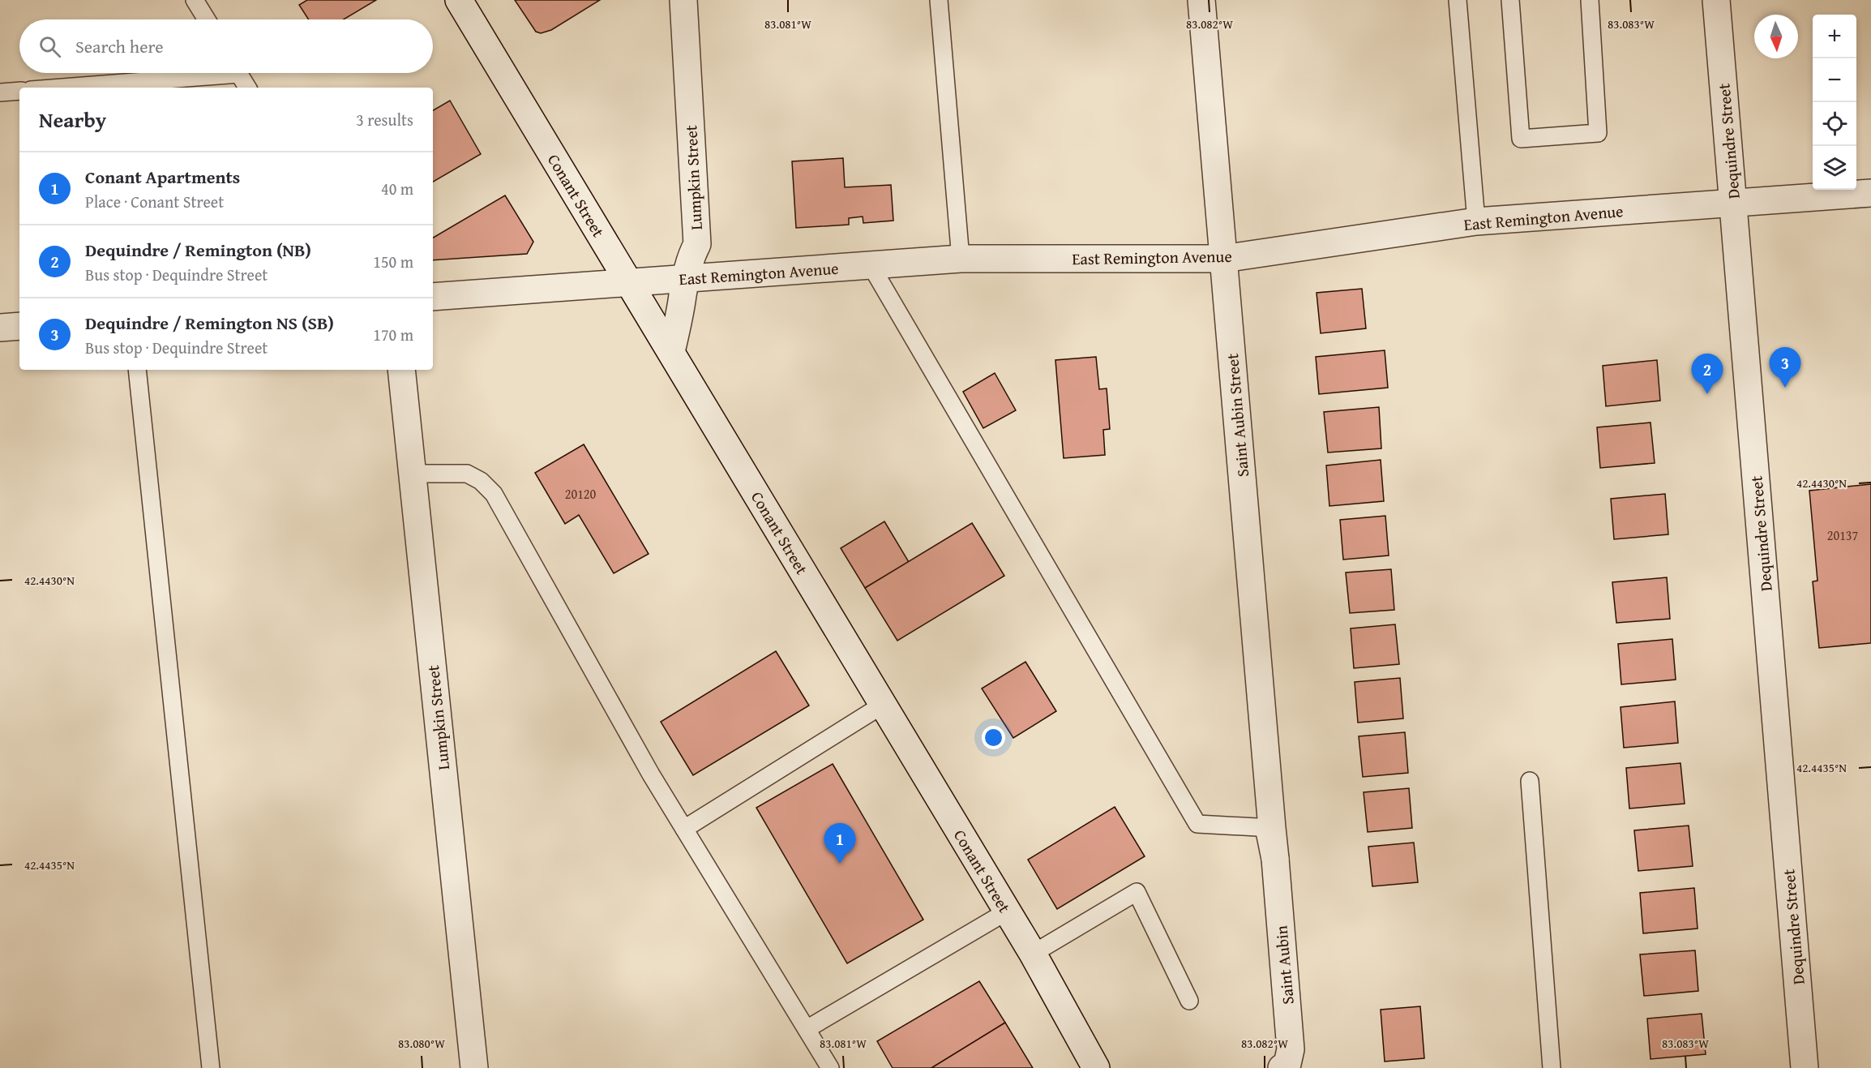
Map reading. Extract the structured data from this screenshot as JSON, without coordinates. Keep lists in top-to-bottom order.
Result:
{
  "streets": {
    "street": [
      "Dequindre Street",
      "Lumpkin Street",
      "Conant Street",
      "East Remington Avenue",
      "Saint Aubin Street",
      "Saint Aubin"
    ]
  },
  "crossings": [
    ["Dequindre Street", "East Remington Avenue"],
    ["Lumpkin Street", "Conant Street"],
    ["Lumpkin Street", "East Remington Avenue"],
    ["Conant Street", "East Remington Avenue"],
    ["East Remington Avenue", "Saint Aubin Street"],
    ["Saint Aubin Street", "Saint Aubin"]
  ],
  "house_numbers": ["20120", "20137"],
  "north": "bottom",
  "page": {
    "map_buttons": ["+", "−"],
    "search": "Search here",
    "heading": ["Nearby", "3 results"],
    "list": [
      {
        "mark": "1",
        "name": "Conant Apartments",
        "note": "Place · Conant Street",
        "value": "40 m"
      },
      {
        "mark": "2",
        "name": "Dequindre / Remington (NB)",
        "note": "Bus stop · Dequindre Street",
        "value": "150 m"
      },
      {
        "mark": "3",
        "name": "Dequindre / Remington NS (SB)",
        "note": "Bus stop · Dequindre Street",
        "value": "170 m"
      }
    ],
    "pins": ["3", "2", "1"]
  },
  "coordinates": [
    "83.081°W",
    "83.082°W",
    "83.083°W",
    "42.4430°N",
    "42.4435°N",
    "83.080°W"
  ]
}
